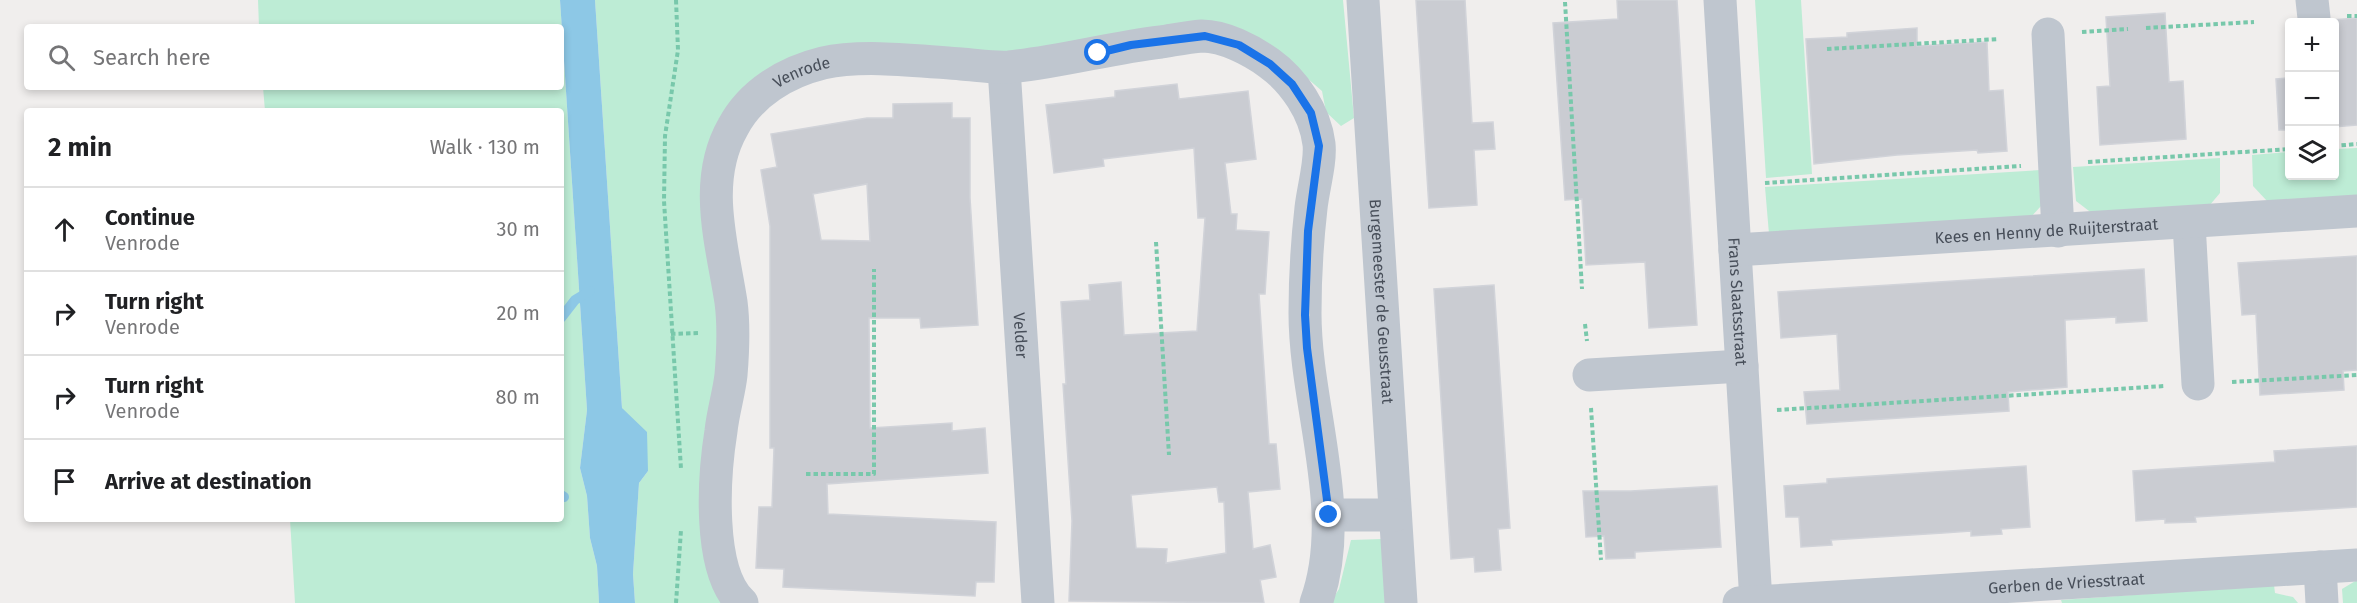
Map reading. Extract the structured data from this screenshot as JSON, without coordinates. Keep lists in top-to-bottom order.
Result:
{
  "streets": {
    "street": [
      "Venrode",
      "Kees en Henny de Ruijterstraat",
      "Frans Slaatsstraat",
      "Burgemeester de Geusstraat",
      "Velder",
      "Gerben de Vriesstraat"
    ]
  },
  "crossings": [
    ["Venrode", "Velder"],
    ["Kees en Henny de Ruijterstraat", "Frans Slaatsstraat"],
    ["Frans Slaatsstraat", "Gerben de Vriesstraat"]
  ],
  "page": {
    "map_buttons": ["+", "−"],
    "search": "Search here",
    "heading": ["2 min", "Walk · 130 m"],
    "list": [
      ["Continue", "Venrode", "30 m"],
      ["Turn right", "Venrode", "20 m"],
      ["Turn right", "Venrode", "80 m"],
      "Arrive at destination"
    ]
  }
}
